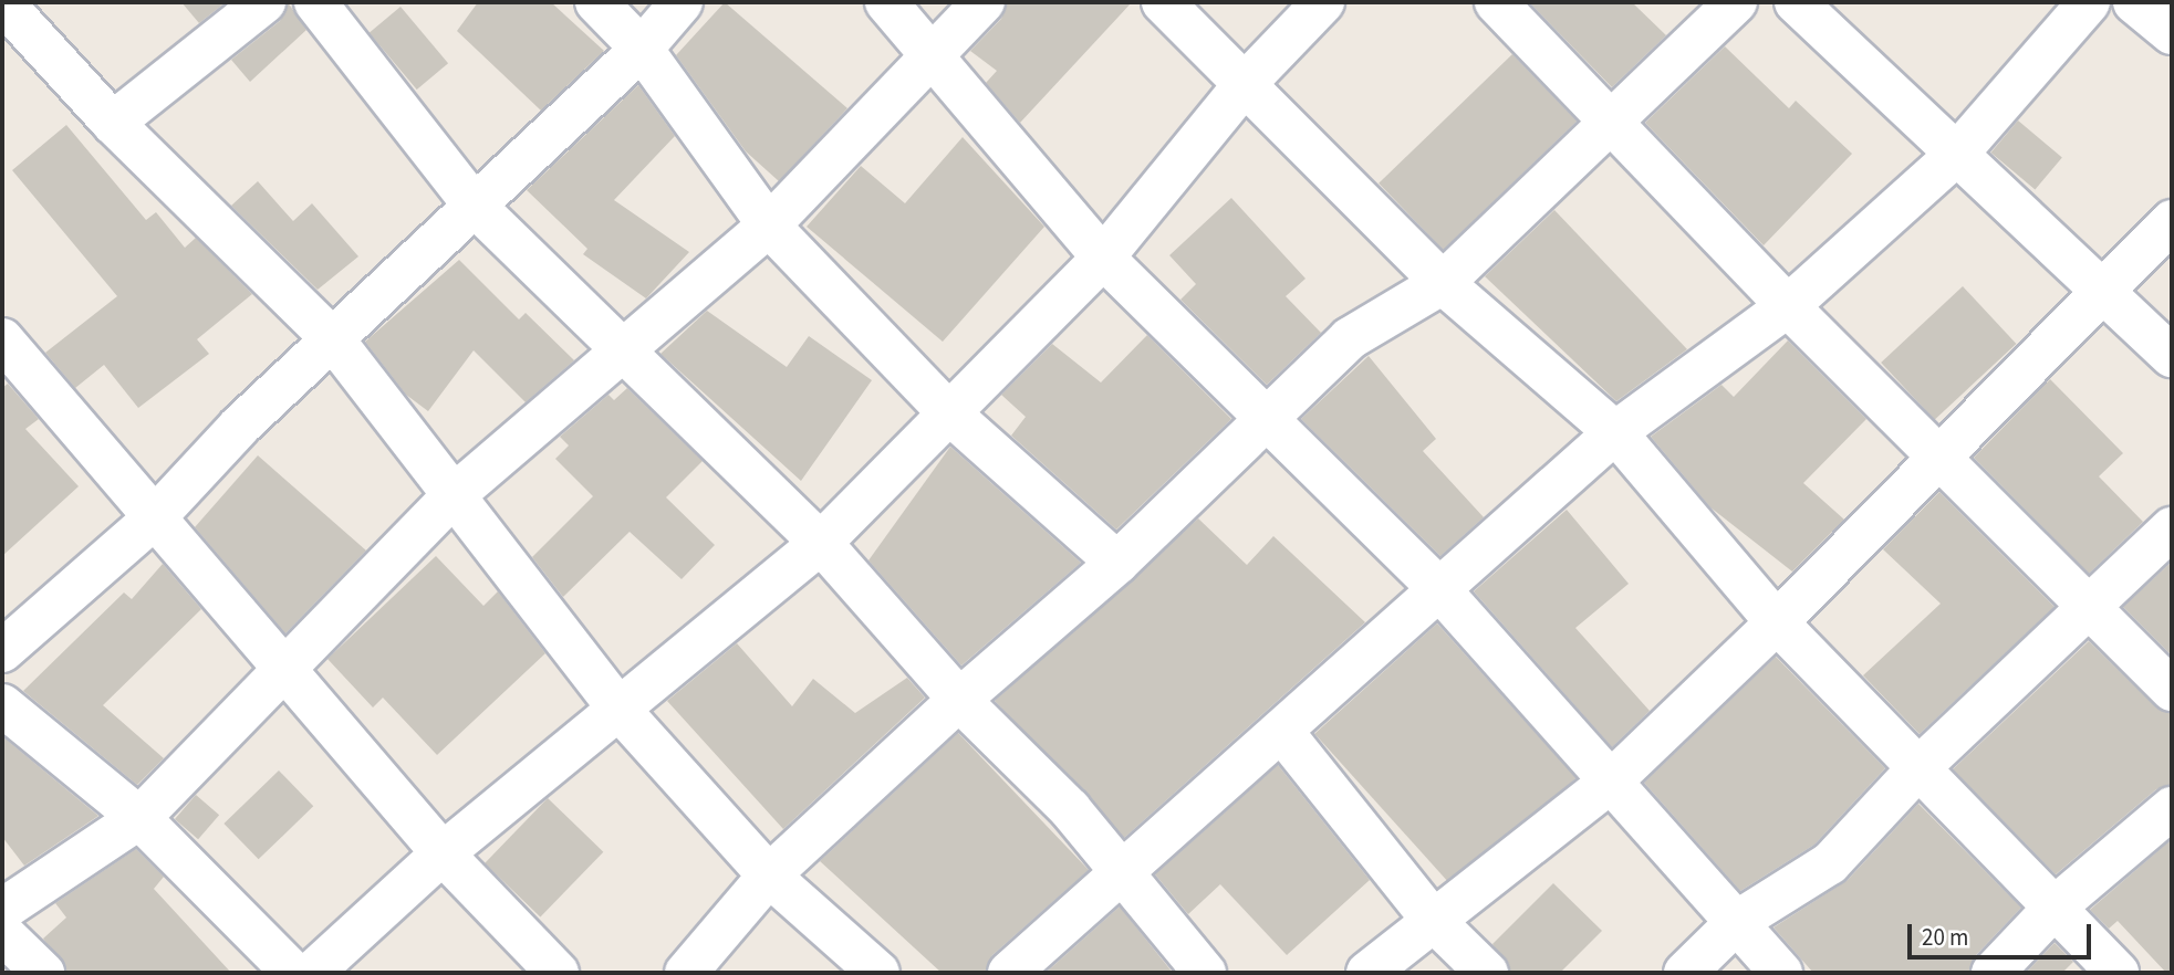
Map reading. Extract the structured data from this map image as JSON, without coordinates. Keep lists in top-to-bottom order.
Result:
{
  "scale_bar": "20 m"
}
